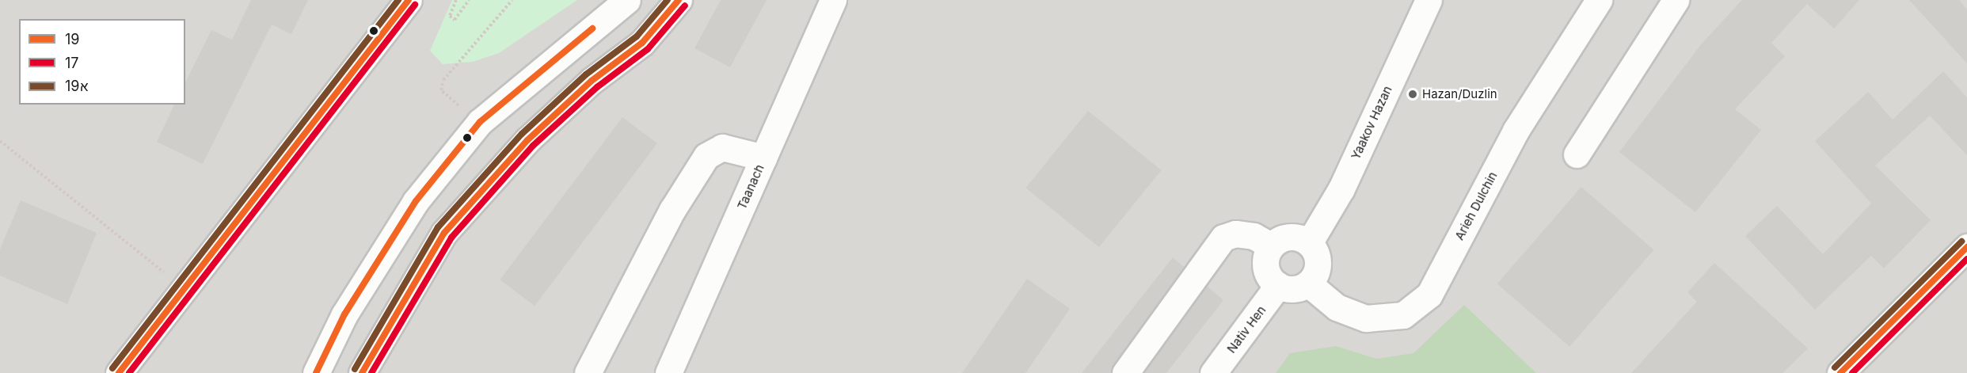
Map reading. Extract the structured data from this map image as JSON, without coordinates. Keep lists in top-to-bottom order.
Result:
{
  "streets": {
    "street": [
      "Yaakov Hazan",
      "Taanach",
      "Arieh Dulchin",
      "Nativ Hen"
    ]
  },
  "crossings": [
    ["Yaakov Hazan", "Arieh Dulchin"],
    ["Yaakov Hazan", "Nativ Hen"],
    ["Arieh Dulchin", "Nativ Hen"]
  ],
  "places": ["Hazan/Duzlin"],
  "lines": ["transit line 19", "transit line 19א", "transit line 17"],
  "legend": ["19", "17", "19א"]
}
